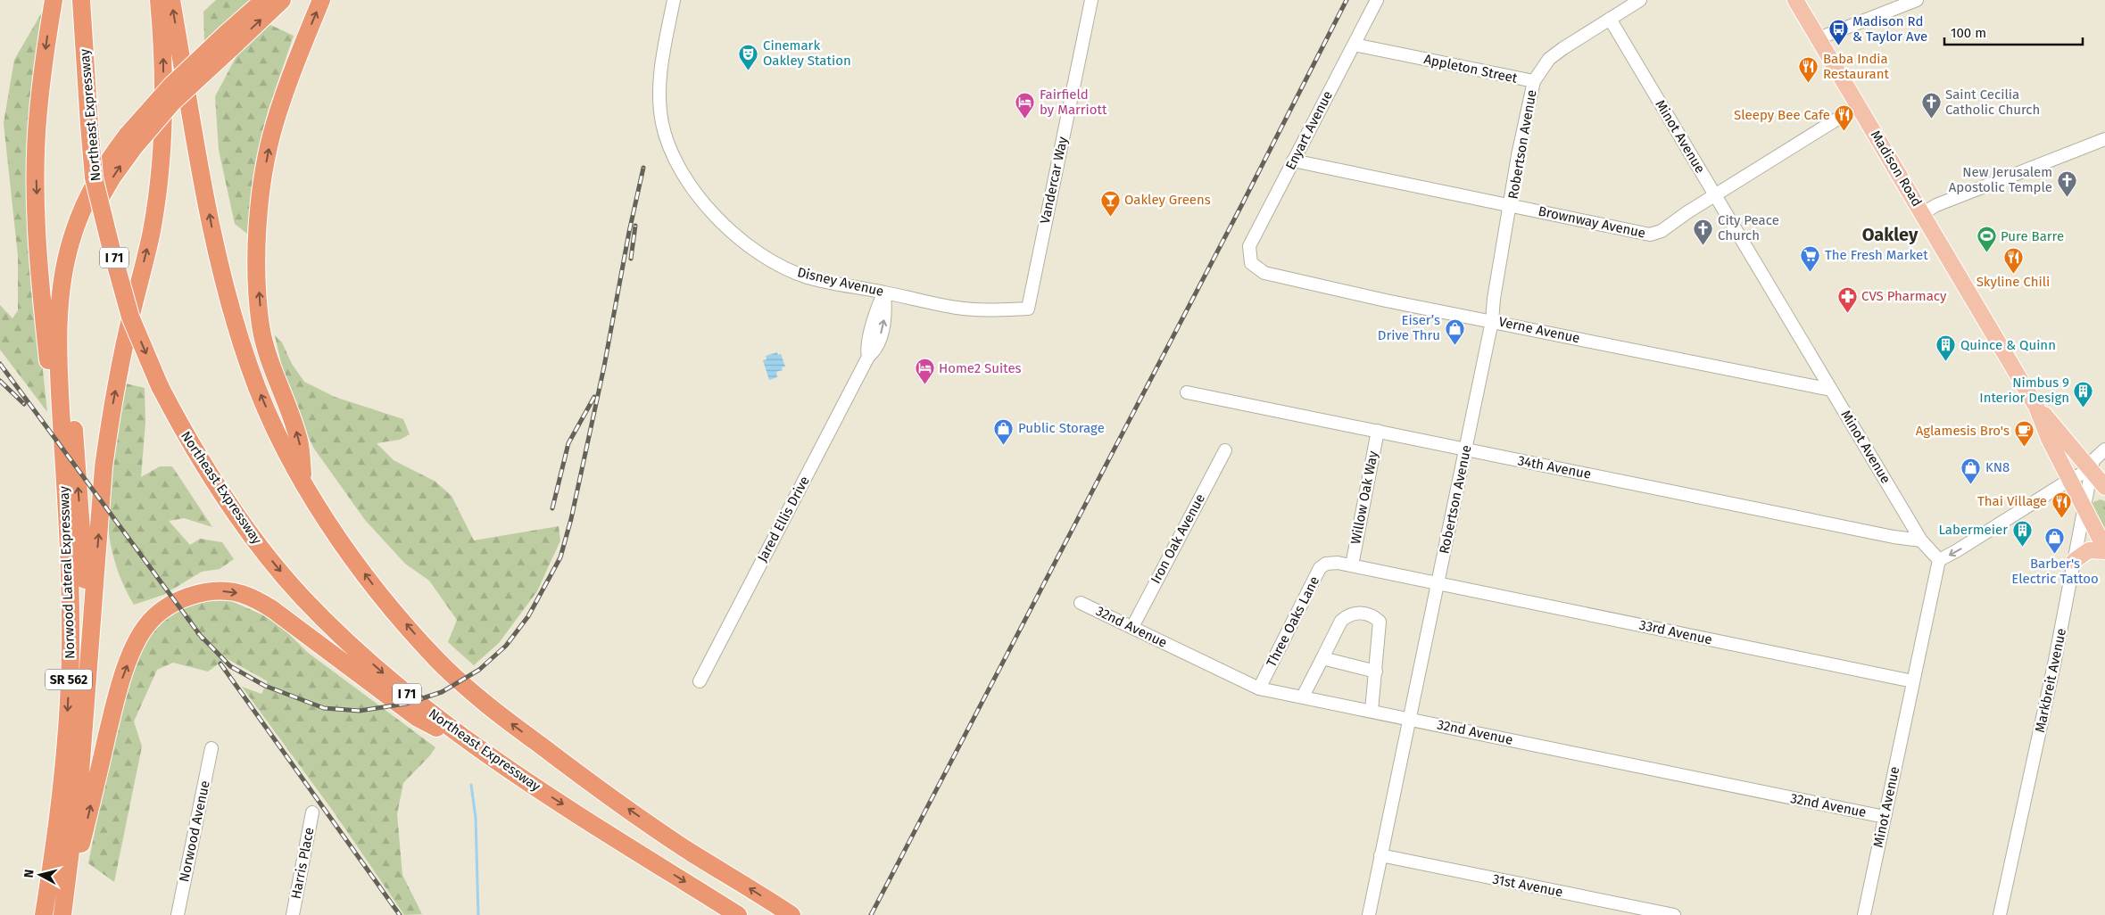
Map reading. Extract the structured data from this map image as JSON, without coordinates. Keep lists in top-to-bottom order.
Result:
{
  "streets": {
    "highway": [
      "Northeast Expressway",
      "I 71",
      "Norwood Lateral Expressway",
      "SR 562"
    ],
    "main road": ["Madison Road"],
    "street": [
      "Appleton Street",
      "Enyart Avenue",
      "Minot Avenue",
      "Robertson Avenue",
      "Vandercar Way",
      "Brownway Avenue",
      "Disney Avenue",
      "Verne Avenue",
      "34th Avenue",
      "Willow Oak Way",
      "Jared Ellis Drive",
      "Iron Oak Avenue",
      "Three Oaks Lane",
      "32nd Avenue",
      "33rd Avenue",
      "Markbreit Avenue",
      "Norwood Avenue",
      "Harris Place",
      "31st Avenue"
    ]
  },
  "crossings": [
    ["Appleton Street", "Enyart Avenue"],
    ["Appleton Street", "Minot Avenue"],
    ["Appleton Street", "Robertson Avenue"],
    ["Enyart Avenue", "Brownway Avenue"],
    ["Enyart Avenue", "Verne Avenue"],
    ["Minot Avenue", "Brownway Avenue"],
    ["Minot Avenue", "Verne Avenue"],
    ["Minot Avenue", "34th Avenue"],
    ["Minot Avenue", "32nd Avenue"],
    ["Minot Avenue", "33rd Avenue"],
    ["Robertson Avenue", "Brownway Avenue"],
    ["Robertson Avenue", "Verne Avenue"],
    ["Robertson Avenue", "34th Avenue"],
    ["Robertson Avenue", "Three Oaks Lane"],
    ["Robertson Avenue", "32nd Avenue"],
    ["Robertson Avenue", "33rd Avenue"],
    ["Robertson Avenue", "31st Avenue"],
    ["Madison Road", "Brownway Avenue"],
    ["Madison Road", "Markbreit Avenue"],
    ["Vandercar Way", "Disney Avenue"],
    ["Disney Avenue", "Jared Ellis Drive"],
    ["34th Avenue", "Willow Oak Way"],
    ["Willow Oak Way", "Three Oaks Lane"],
    ["Iron Oak Avenue", "32nd Avenue"],
    ["Three Oaks Lane", "32nd Avenue"],
    ["Three Oaks Lane", "33rd Avenue"]
  ],
  "districts": ["Oakley"],
  "places": {
    "bus stop": ["Madison Rd & Taylor Ave"],
    "theatre": ["Cinemark Oakley Station"],
    "restaurant": [
      "Baba India Restaurant",
      "Sleepy Bee Cafe",
      "Skyline Chili",
      "Thai Village"
    ],
    "hotel": ["Fairfield by Marriott", "Home2 Suites"],
    "church": ["Saint Cecilia Catholic Church", "New Jerusalem Apostolic Temple", "City Peace Church"],
    "bar": ["Oakley Greens"],
    "sports": ["Pure Barre"],
    "supermarket": ["The Fresh Market"],
    "pharmacy": ["CVS Pharmacy"],
    "shop": [
      "Eiser’s Drive Thru",
      "Public Storage",
      "KN8",
      "Barber's Electric Tattoo"
    ],
    "building": ["Quince & Quinn", "Nimbus 9 Interior Design", "Labermeier"],
    "cafe": ["Aglamesis Bro's"]
  },
  "scale_bar": "100 m",
  "north": "left"
}
